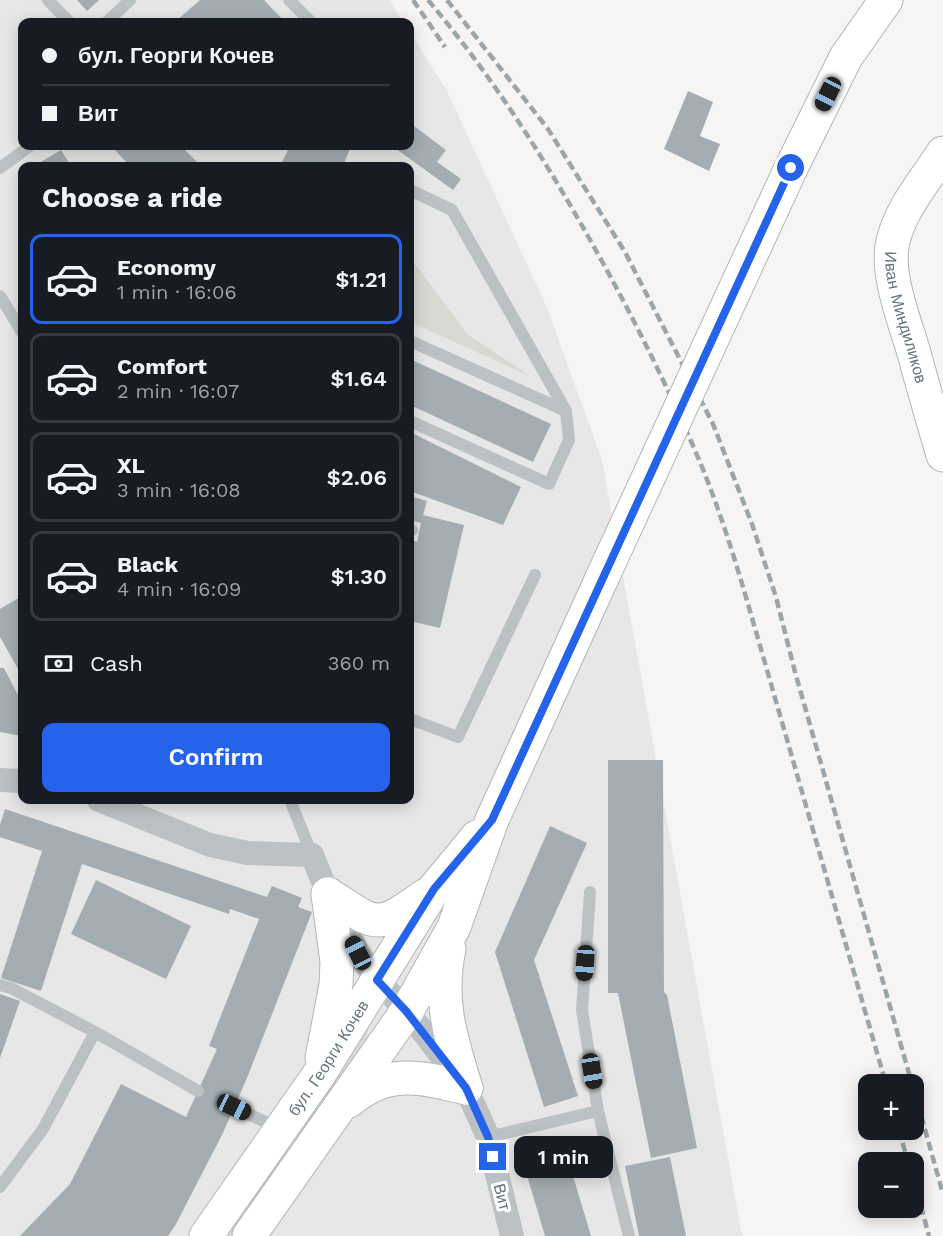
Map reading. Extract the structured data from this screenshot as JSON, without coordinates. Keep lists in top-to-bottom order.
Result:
{
  "streets": {
    "main road": ["Иван Миндиликов", "бул. Георги Кочев"],
    "street": ["Вит"]
  },
  "crossings": [
    ["бул. Георги Кочев", "Вит"]
  ],
  "page": {
    "banner": ["бул. Георги Кочев", "Вит"],
    "heading": "Choose a ride",
    "list": [
      {
        "name": "Economy",
        "note": "1 min · 16:06",
        "value": "$1.21"
      },
      {
        "name": "Comfort",
        "note": "2 min · 16:07",
        "value": "$1.64"
      },
      {
        "name": "XL",
        "note": "3 min · 16:08",
        "value": "$2.06"
      },
      {
        "name": "Black",
        "note": "4 min · 16:09",
        "value": "$1.30"
      }
    ],
    "pay": ["Cash", "360 m"],
    "buttons": "Confirm",
    "map_buttons": ["+", "−"],
    "bubble": "1 min"
  }
}
